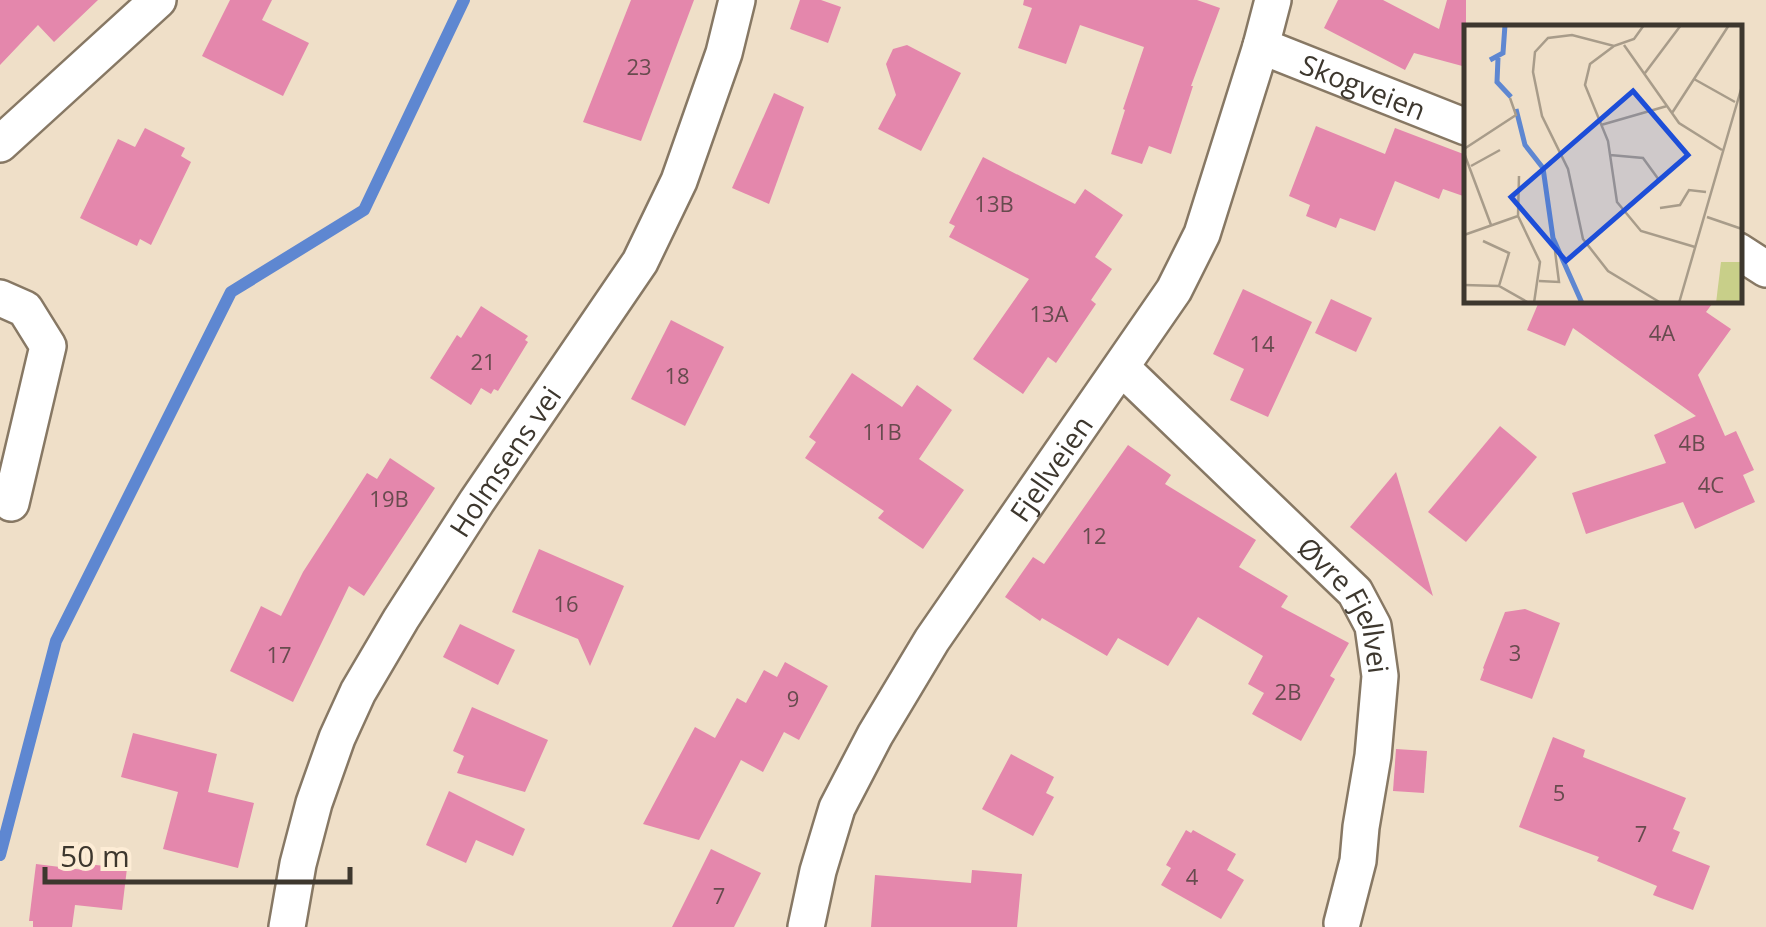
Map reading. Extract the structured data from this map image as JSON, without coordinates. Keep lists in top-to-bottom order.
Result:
{
  "streets": {
    "street": [
      "Skogveien",
      "Holmsens vei",
      "Fjellveien",
      "Øvre Fjellvei"
    ]
  },
  "crossings": [
    ["Skogveien", "Fjellveien"],
    ["Fjellveien", "Øvre Fjellvei"]
  ],
  "house_numbers": [
    "23",
    "13B",
    "13A",
    "4A",
    "14",
    "21",
    "18",
    "11B",
    "4B",
    "4C",
    "19B",
    "12",
    "16",
    "3",
    "17",
    "2B",
    "9",
    "5",
    "7",
    "4",
    "7"
  ],
  "scale_bar": "50 m"
}
